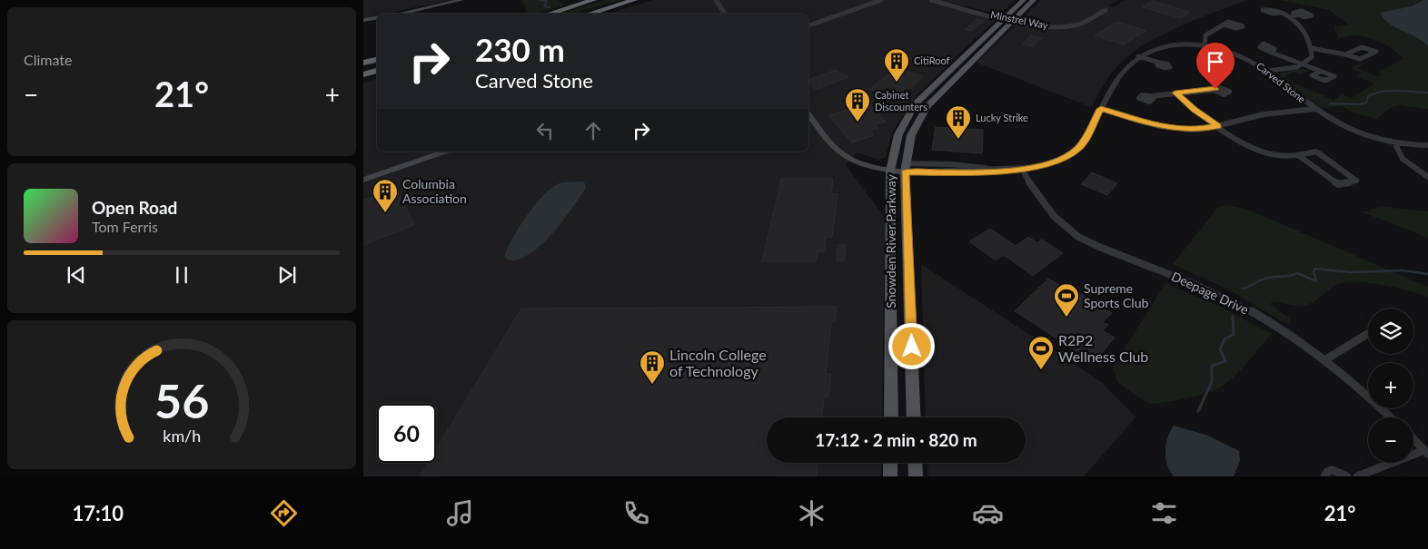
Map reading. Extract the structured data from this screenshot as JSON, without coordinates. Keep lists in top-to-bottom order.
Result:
{
  "streets": {
    "main road": ["Snowden River Parkway"],
    "street": ["Minstrel Way", "Carved Stone", "Deepage Drive"]
  },
  "crossings": [
    ["Minstrel Way", "Snowden River Parkway"],
    ["Carved Stone", "Snowden River Parkway"],
    ["Carved Stone", "Deepage Drive"]
  ],
  "places": {
    "building": [
      "CitiRoof",
      "Cabinet Discounters",
      "Lucky Strike",
      "Columbia Association",
      "Lincoln College of Technology"
    ],
    "sports": ["Supreme Sports Club", "R2P2 Wellness Club"]
  },
  "page": {
    "tile": "Climate",
    "turn": ["230 m", "Carved Stone"],
    "heat": ["−", "21°", "+"],
    "song": ["Open Road", "Tom Ferris"],
    "map_buttons": ["+", "−"],
    "limit": "60",
    "trip": "17:12 · 2 min · 820 m",
    "tabs": ["17:10", "21°"],
    "gauge": ["56", "km/h"]
  }
}
